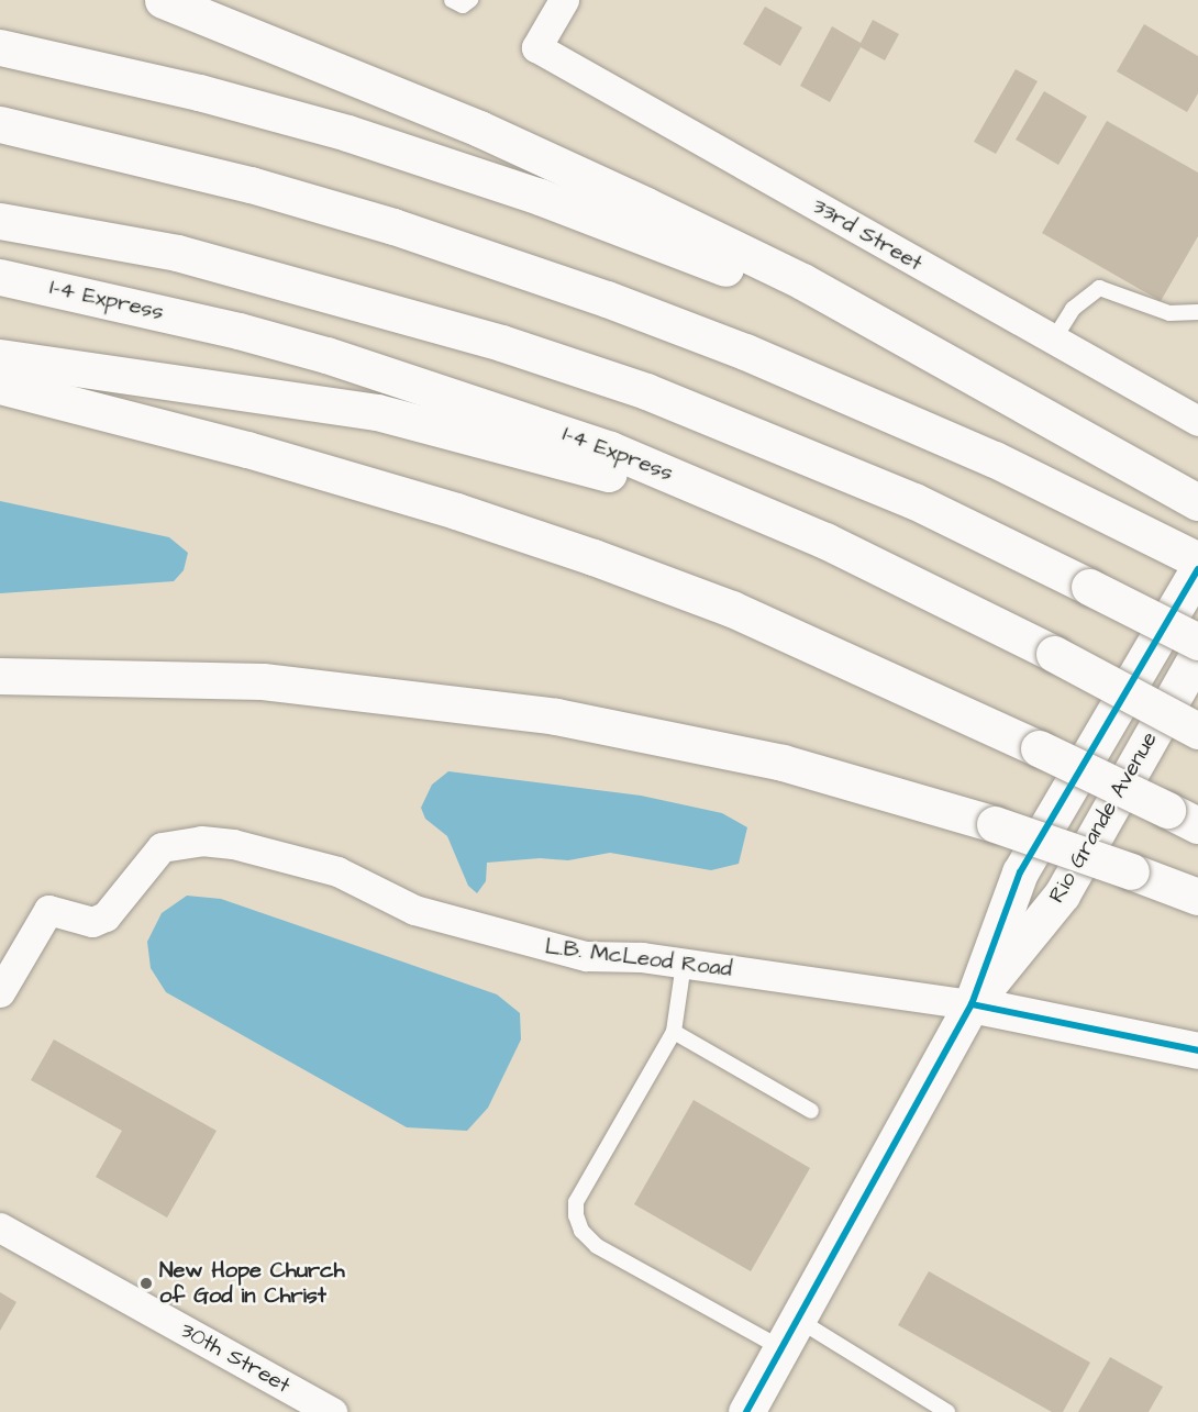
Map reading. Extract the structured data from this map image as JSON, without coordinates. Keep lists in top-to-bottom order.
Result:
{
  "streets": {
    "main road": ["I-4 Express", "Rio Grande Avenue", "L.B. McLeod Road"],
    "street": ["33rd Street", "30th Street"]
  },
  "crossings": [
    ["Rio Grande Avenue", "L.B. McLeod Road"]
  ],
  "places": ["New Hope Church of God in Christ"]
}
